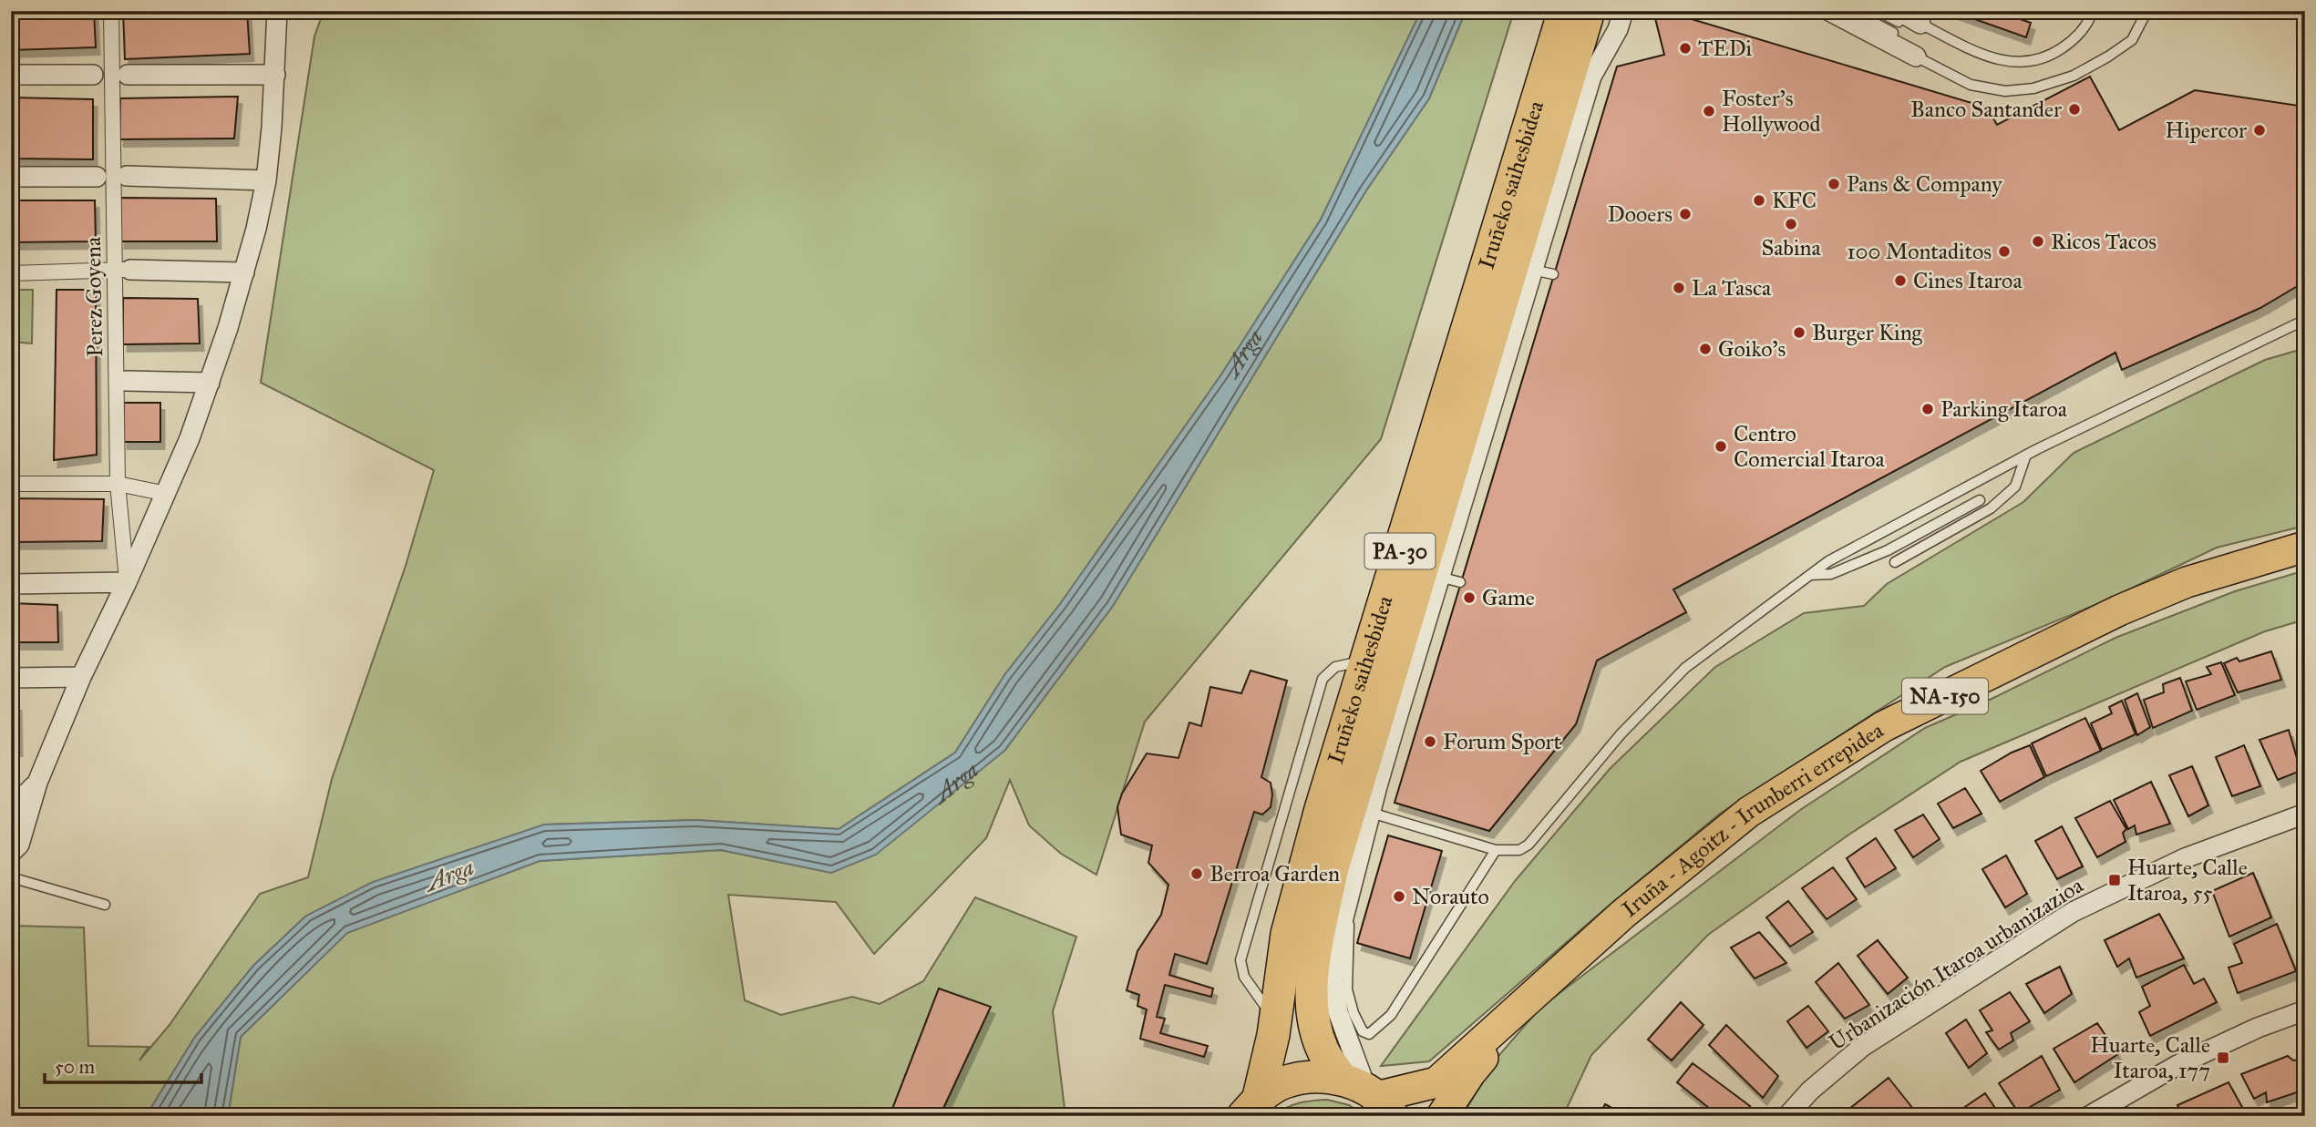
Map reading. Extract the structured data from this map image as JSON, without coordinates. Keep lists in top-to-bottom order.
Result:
{
  "streets": {
    "highway": ["Iruñeko saihesbidea", "PA-30"],
    "main road": ["NA-150", "Iruña - Agoitz - Irunberri errepidea"],
    "street": ["Perez Goyena", "Urbanización Itaroa urbanizazioa"]
  },
  "crossings": [
    ["Iruñeko saihesbidea", "PA-30"],
    ["Iruñeko saihesbidea", "Iruña - Agoitz - Irunberri errepidea"],
    ["PA-30", "Iruña - Agoitz - Irunberri errepidea"]
  ],
  "water": ["Arga"],
  "places": {
    "other": [
      "TEDi",
      "Banco Santander",
      "Foster's Hollywood",
      "Hipercor",
      "Pans & Company",
      "KFC",
      "Dooers",
      "Sabina",
      "Ricos Tacos",
      "100 Montaditos",
      "Cines Itaroa",
      "La Tasca",
      "Burger King",
      "Goiko's",
      "Parking Itaroa",
      "Centro Comercial Itaroa",
      "Game",
      "Forum Sport",
      "Berroa Garden",
      "Norauto"
    ],
    "transit": ["Huarte, Calle Itaroa, 55", "Huarte, Calle Itaroa, 177"]
  },
  "scale_bar": "50 m"
}
